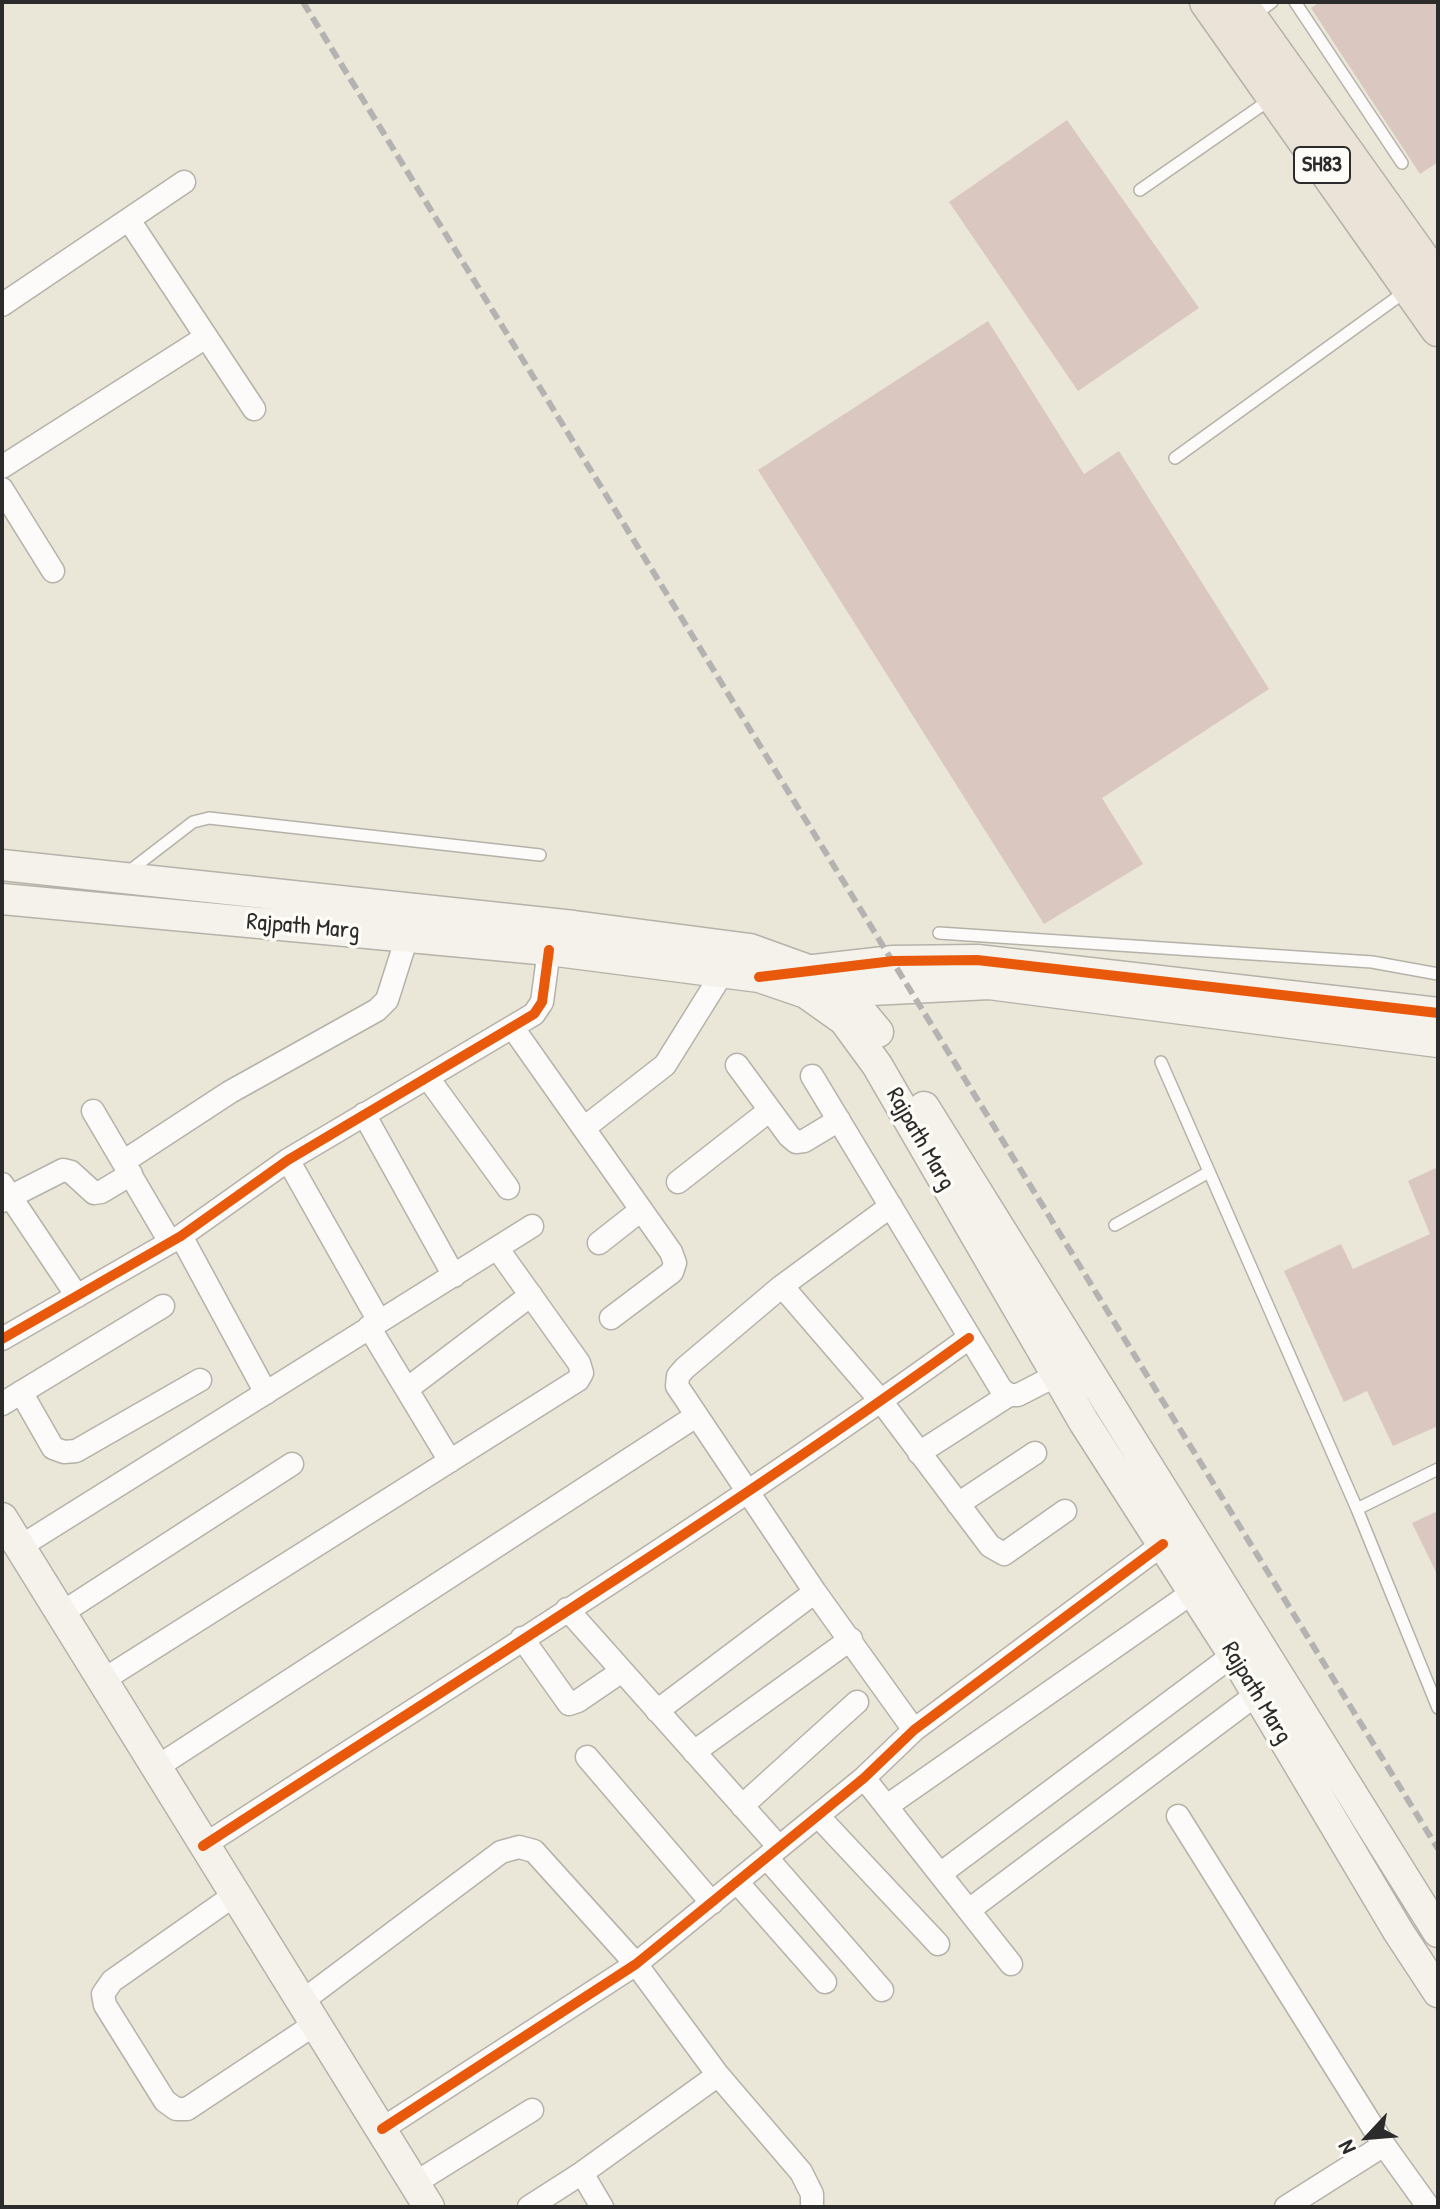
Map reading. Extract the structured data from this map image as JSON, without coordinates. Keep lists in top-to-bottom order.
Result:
{
  "streets": {
    "main road": ["SH83", "Rajpath Marg"]
  },
  "north": "bottom left"
}
